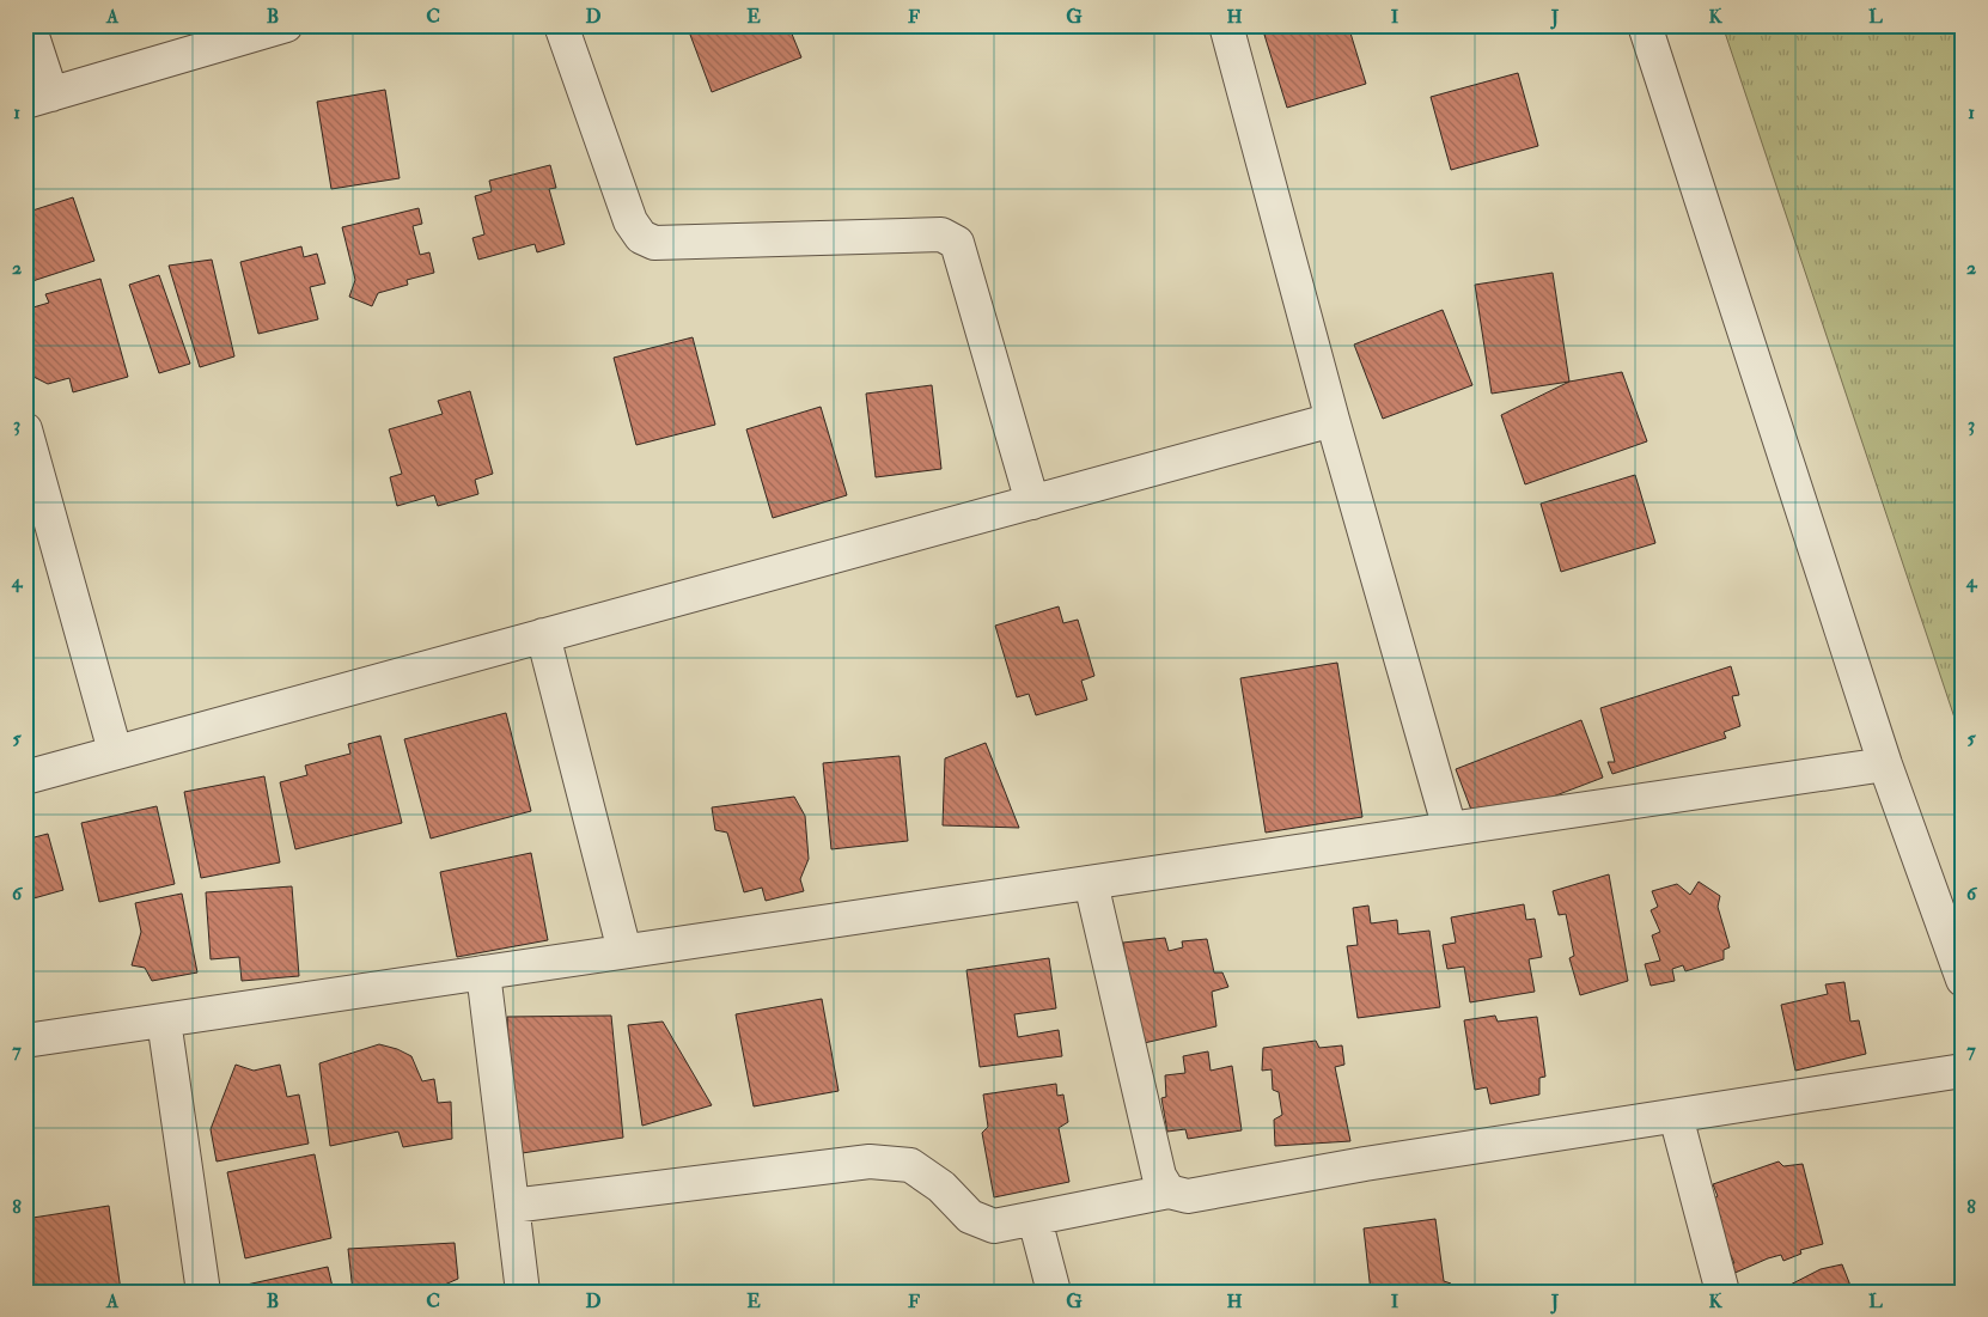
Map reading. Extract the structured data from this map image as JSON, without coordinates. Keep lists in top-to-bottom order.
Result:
{
  "grid": {
    "columns": [
      "A",
      "B",
      "C",
      "D",
      "E",
      "F",
      "G",
      "H",
      "I",
      "J",
      "K",
      "L"
    ],
    "rows": [
      "1",
      "2",
      "3",
      "4",
      "5",
      "6",
      "7",
      "8"
    ]
  }
}
